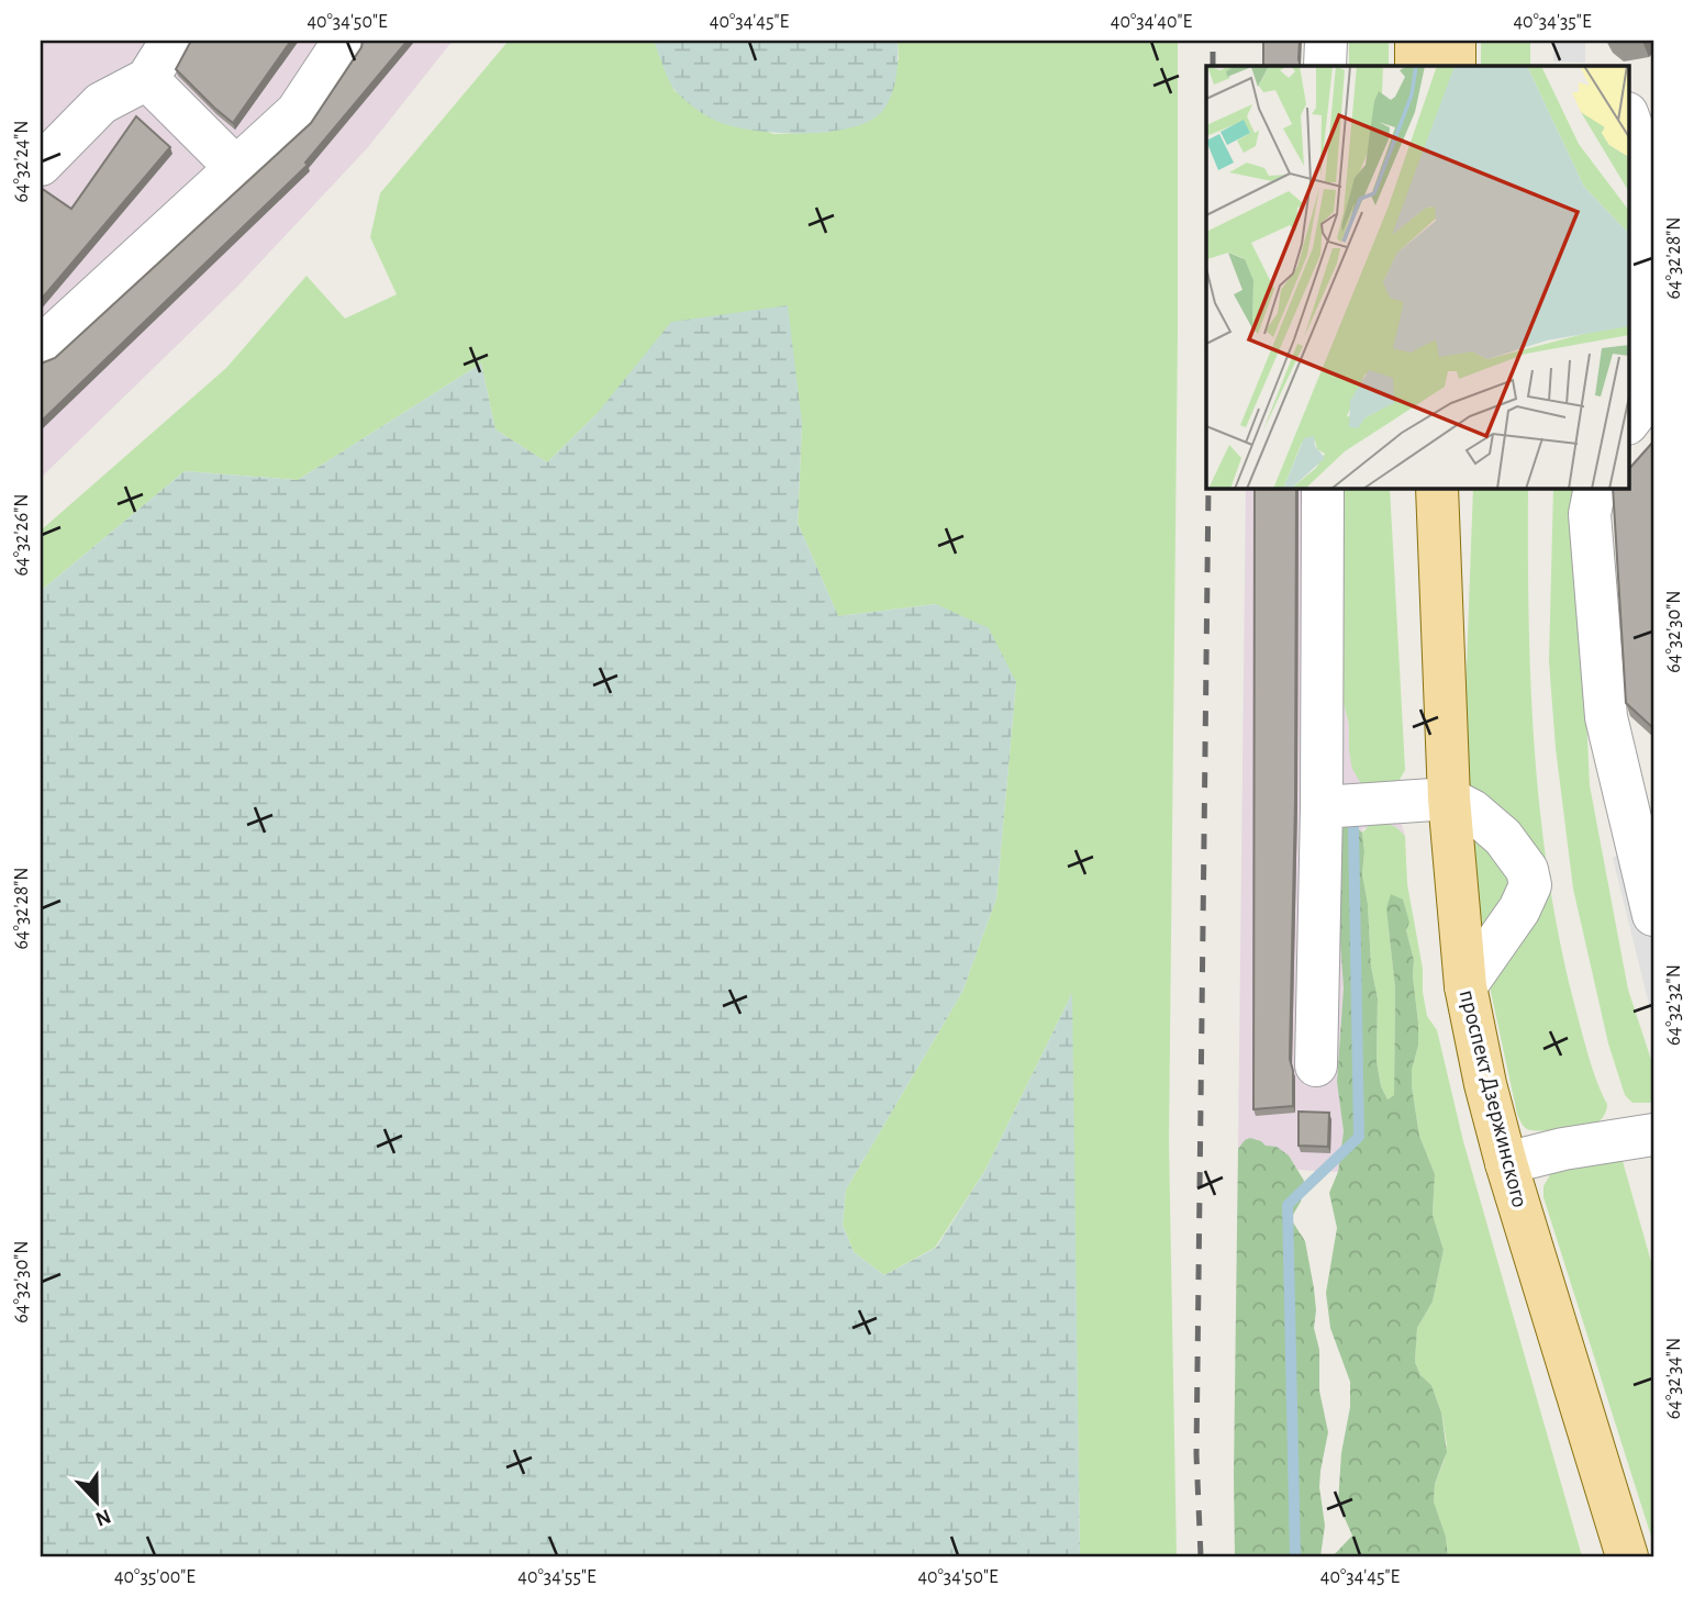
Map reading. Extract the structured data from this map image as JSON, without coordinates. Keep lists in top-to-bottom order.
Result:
{
  "streets": {
    "main road": ["проспект Дзержинского"]
  },
  "north": "bottom",
  "coordinates": [
    "40°34'50\"E",
    "40°34'45\"E",
    "40°34'40\"E",
    "40°34'35\"E",
    "64°32'24\"N",
    "64°32'28\"N",
    "64°32'26\"N",
    "64°32'30\"N",
    "64°32'32\"N",
    "64°32'34\"N",
    "40°35'00\"E",
    "40°34'55\"E"
  ]
}
